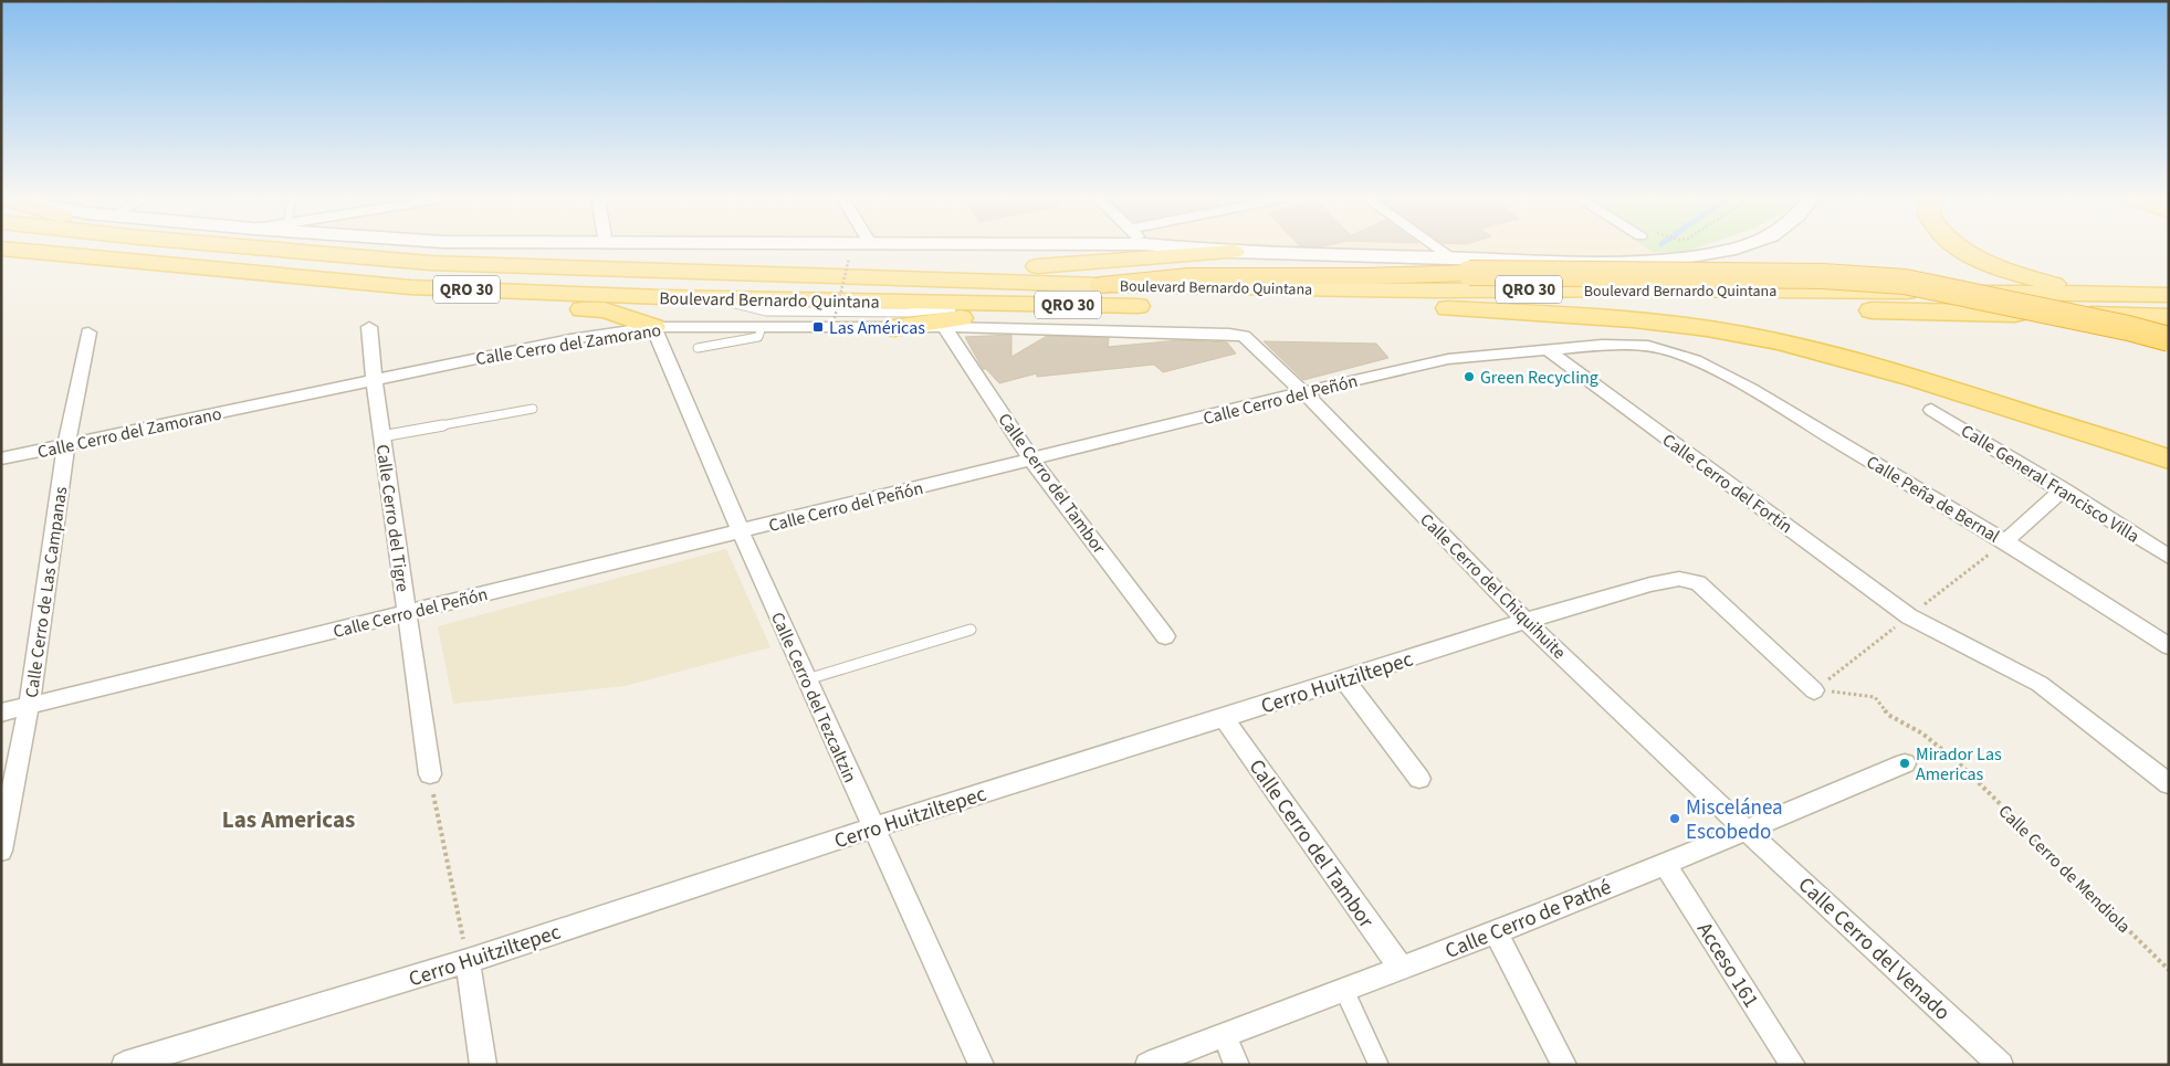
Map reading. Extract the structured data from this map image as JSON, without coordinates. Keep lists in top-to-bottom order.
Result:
{
  "streets": {
    "main road": ["Boulevard Bernardo Quintana", "QRO 30"],
    "street": [
      "Calle Cerro del Zamorano",
      "Calle Cerro del Peñón",
      "Calle Cerro del Tambor",
      "Calle Cerro del Fortín",
      "Calle General Francisco Villa",
      "Calle Peña de Bernal",
      "Calle Cerro del Tigre",
      "Calle Cerro del Chiquihuite",
      "Calle Cerro de Las Campanas",
      "Cerro Huitziltepec",
      "Calle Cerro del Tezcaltzin",
      "Calle Cerro de Pathé",
      "Calle Cerro del Venado",
      "Acceso 161"
    ],
    "path": ["Calle Cerro de Mendiola"]
  },
  "crossings": [
    ["Calle Cerro del Zamorano", "Calle Cerro del Tambor"],
    ["Calle Cerro del Zamorano", "Calle Cerro del Tigre"],
    ["Calle Cerro del Zamorano", "Calle Cerro del Chiquihuite"],
    ["Calle Cerro del Zamorano", "Calle Cerro de Las Campanas"],
    ["Calle Cerro del Zamorano", "Calle Cerro del Tezcaltzin"],
    ["Calle Cerro del Peñón", "Calle Cerro del Tambor"],
    ["Calle Cerro del Peñón", "Calle Cerro del Fortín"],
    ["Calle Cerro del Peñón", "Calle Peña de Bernal"],
    ["Calle Cerro del Peñón", "Calle Cerro del Tigre"],
    ["Calle Cerro del Peñón", "Calle Cerro del Chiquihuite"],
    ["Calle Cerro del Peñón", "Calle Cerro de Las Campanas"],
    ["Calle Cerro del Peñón", "Calle Cerro del Tezcaltzin"],
    ["Calle Cerro del Tambor", "Cerro Huitziltepec"],
    ["Calle Cerro del Tambor", "Calle Cerro de Pathé"],
    ["Calle Cerro del Chiquihuite", "Cerro Huitziltepec"],
    ["Calle Cerro del Chiquihuite", "Calle Cerro de Pathé"],
    ["Calle Cerro del Chiquihuite", "Calle Cerro del Venado"],
    ["Cerro Huitziltepec", "Calle Cerro del Tezcaltzin"],
    ["Cerro Huitziltepec", "Calle Cerro de Mendiola"],
    ["Calle Cerro de Pathé", "Calle Cerro del Venado"],
    ["Calle Cerro de Pathé", "Acceso 161"]
  ],
  "districts": ["Las Americas"],
  "places": {
    "transit": ["Las Américas"],
    "other": ["Green Recycling", "Mirador Las Americas", "Miscelánea Escobedo"]
  }
}
